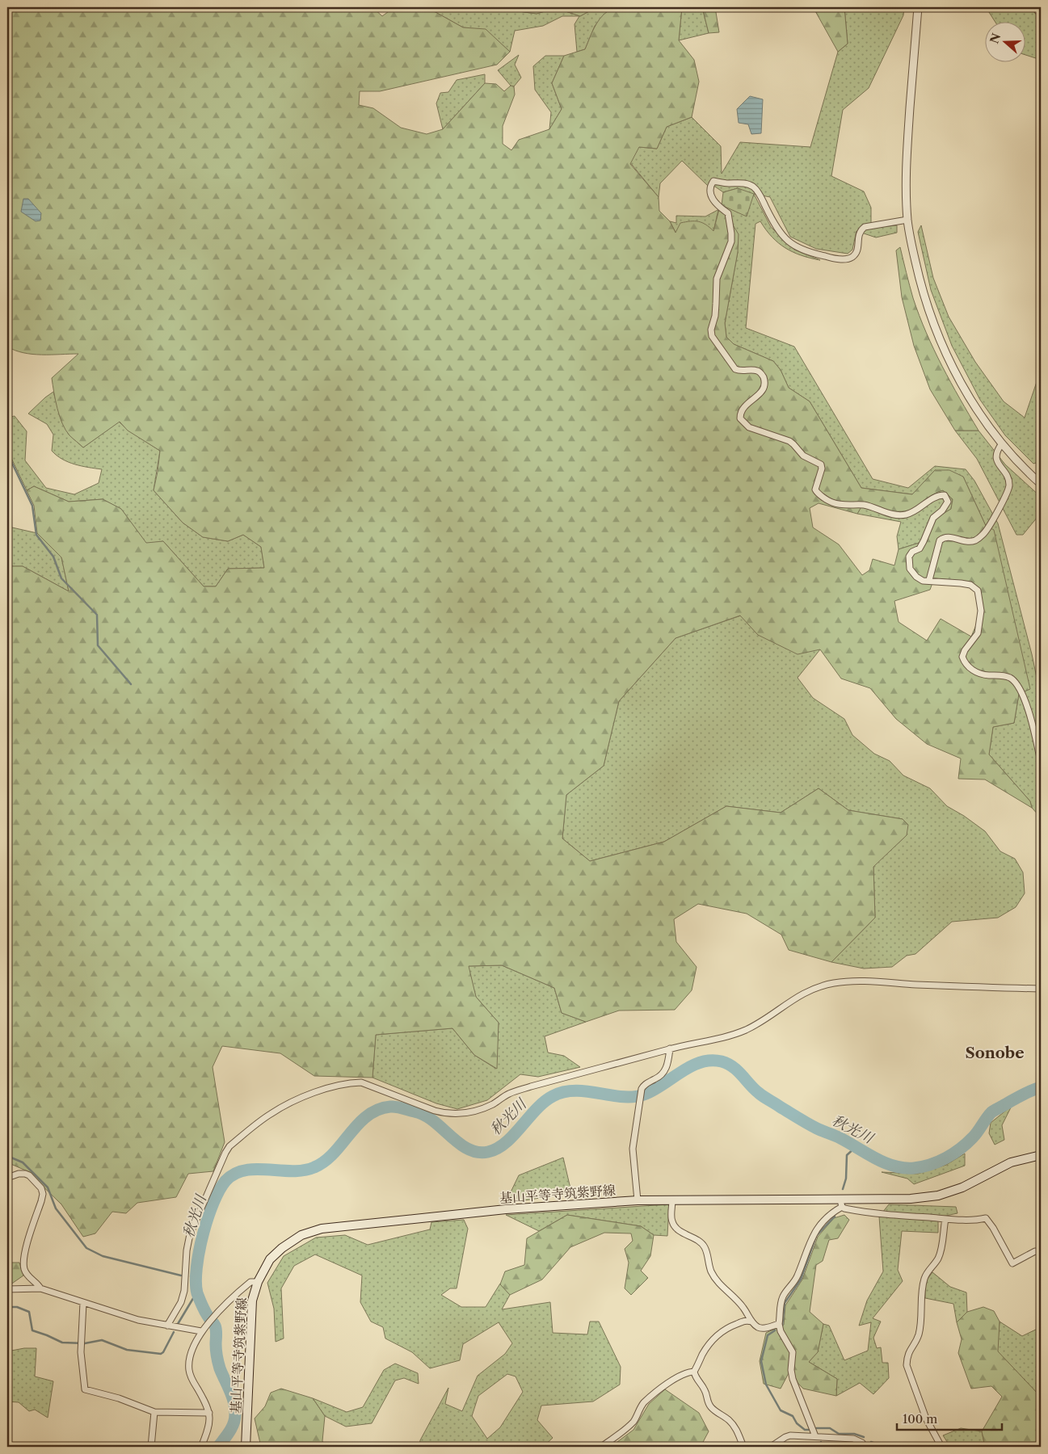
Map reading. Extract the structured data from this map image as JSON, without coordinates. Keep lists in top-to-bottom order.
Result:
{
  "streets": {
    "main road": ["基山平等寺筑紫野線"]
  },
  "districts": ["Sonobe"],
  "water": ["秋光川"],
  "scale_bar": "100 m",
  "north": "left"
}
